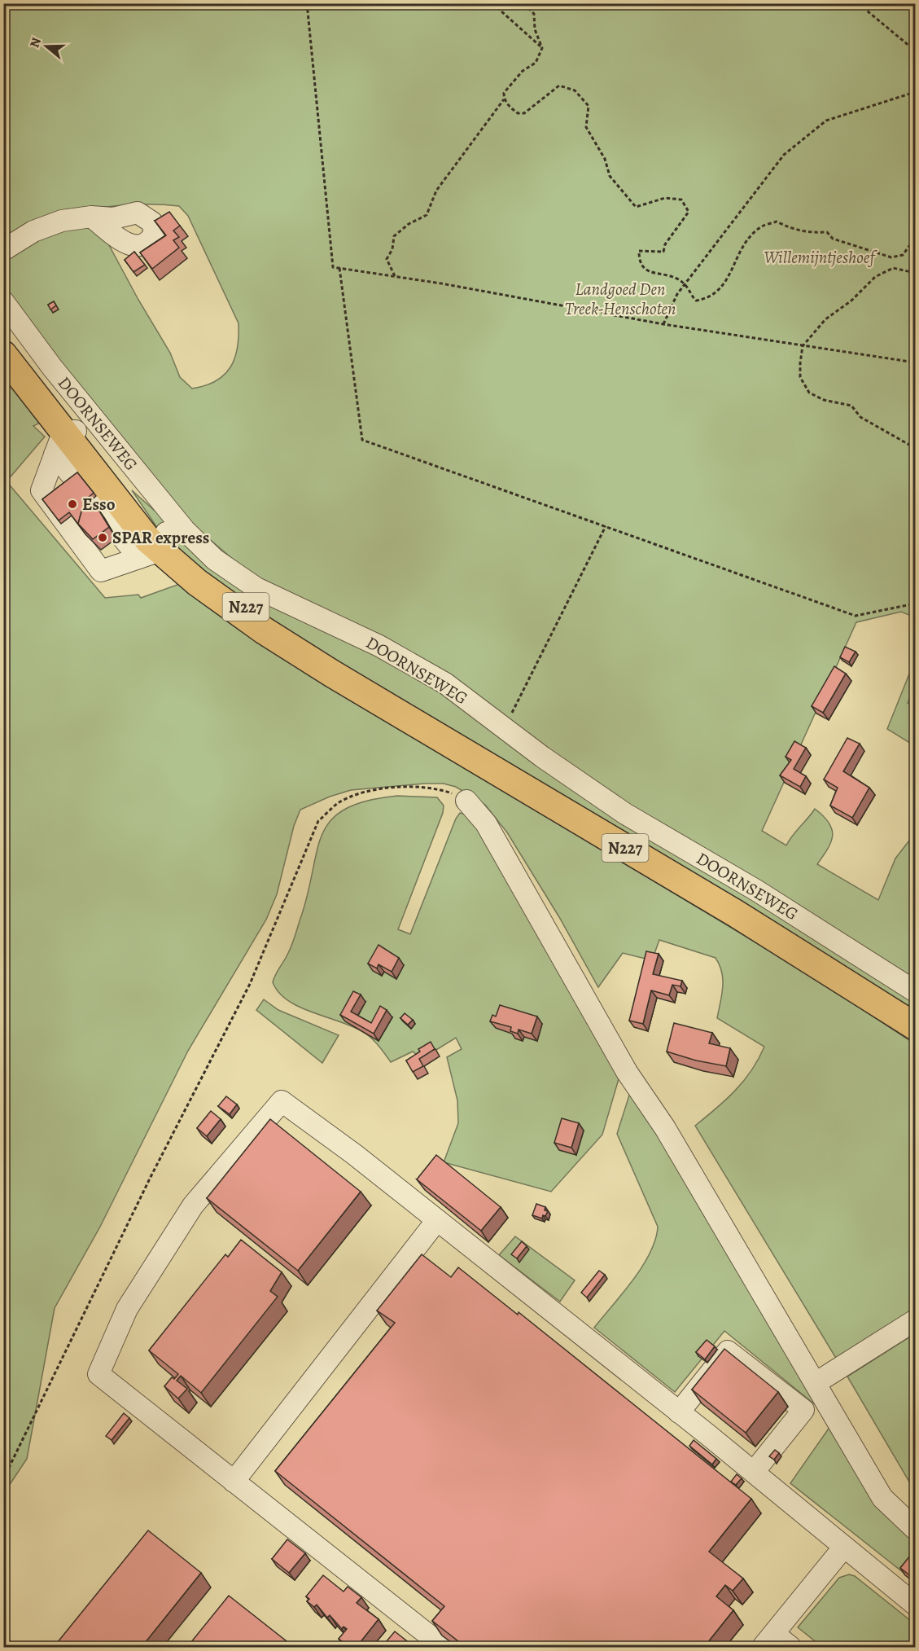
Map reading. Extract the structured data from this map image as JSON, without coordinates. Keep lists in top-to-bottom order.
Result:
{
  "streets": {
    "main road": ["DOORNSEWEG", "N227"]
  },
  "parks": ["Willemijntjeshoef", "Landgoed Den Treek-Henschoten"],
  "places": ["Esso", "SPAR express"],
  "north": "left"
}
